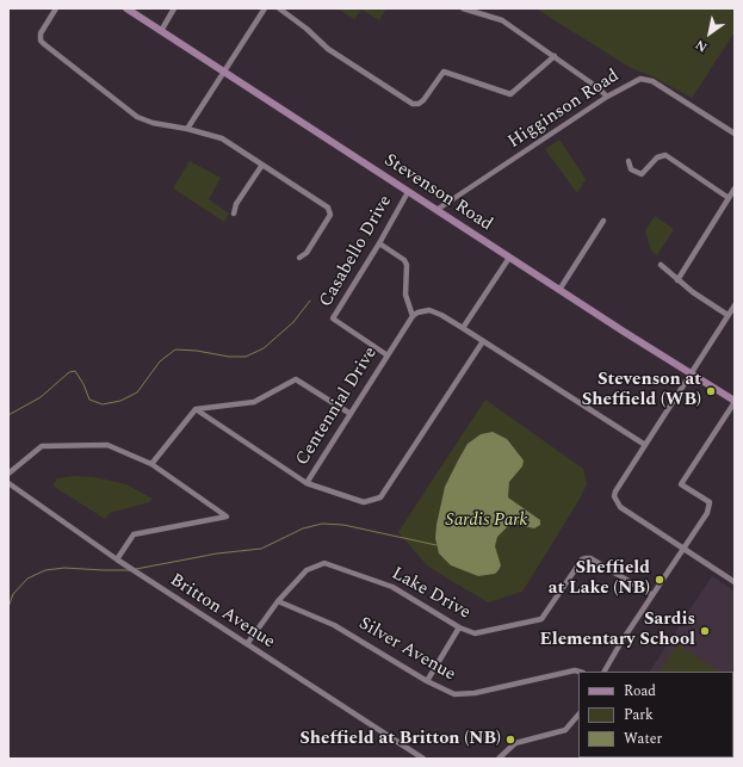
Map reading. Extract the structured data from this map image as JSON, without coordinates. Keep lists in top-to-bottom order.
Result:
{
  "streets": {
    "street": [
      "Higginson Road",
      "Stevenson Road",
      "Casabello Drive",
      "Centennial Drive",
      "Lake Drive",
      "Britton Avenue",
      "Silver Avenue"
    ]
  },
  "crossings": [
    ["Higginson Road", "Stevenson Road"],
    ["Stevenson Road", "Casabello Drive"],
    ["Casabello Drive", "Centennial Drive"],
    ["Lake Drive", "Britton Avenue"],
    ["Lake Drive", "Silver Avenue"]
  ],
  "parks": ["Sardis Park"],
  "places": [
    "Stevenson at Sheffield (WB)",
    "Sheffield at Lake (NB)",
    "Sardis Elementary School",
    "Sheffield at Britton (NB)"
  ],
  "legend": ["Road", "Park", "Water"],
  "north": "bottom left"
}
